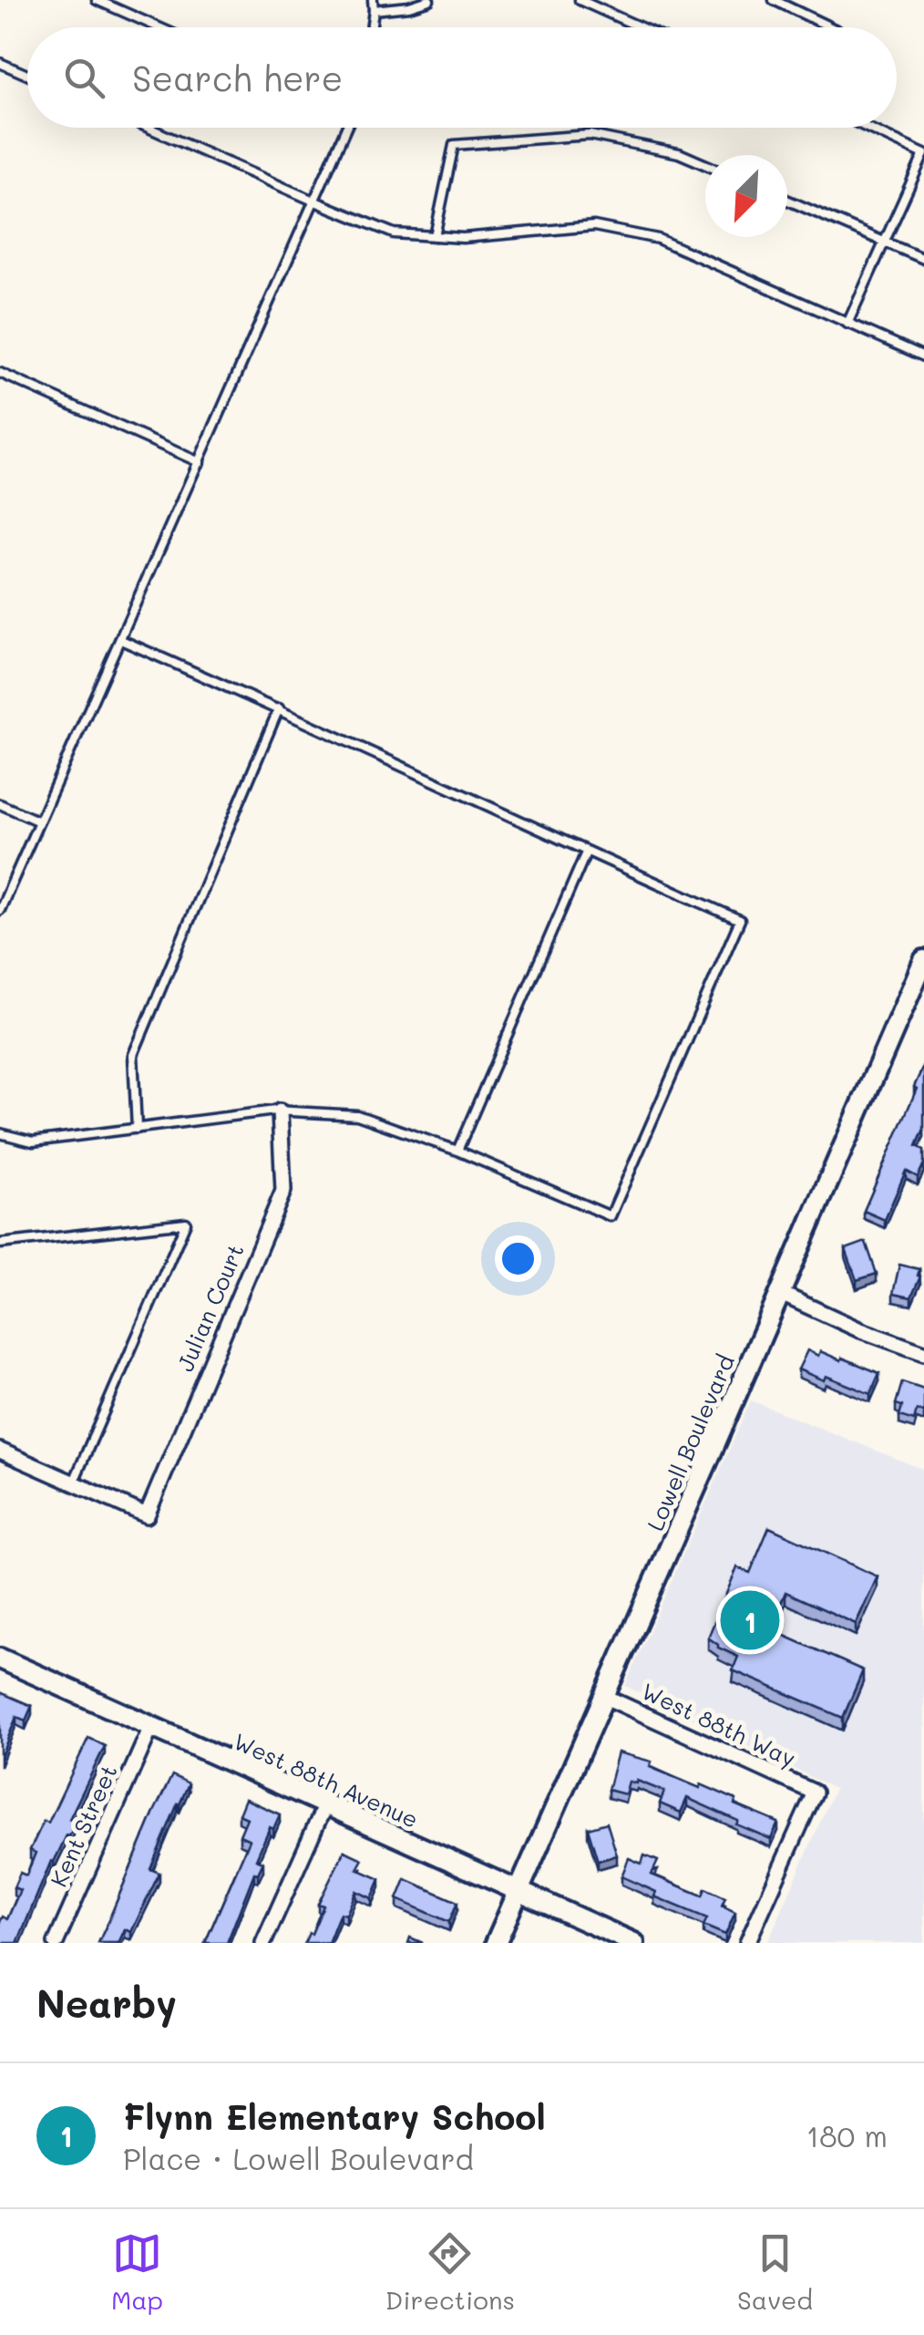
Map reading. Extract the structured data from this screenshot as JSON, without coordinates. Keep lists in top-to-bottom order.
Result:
{
  "streets": {
    "street": [
      "Julian Court",
      "Lowell Boulevard",
      "West 88th Way",
      "West 88th Avenue",
      "Kent Street"
    ]
  },
  "crossings": [
    ["Lowell Boulevard", "West 88th Way"],
    ["Lowell Boulevard", "West 88th Avenue"],
    ["West 88th Avenue", "Kent Street"]
  ],
  "north": "bottom left",
  "page": {
    "search": "Search here",
    "pins": "1",
    "heading": "Nearby",
    "list": [
      {
        "mark": "1",
        "name": "Flynn Elementary School",
        "note": "Place · Lowell Boulevard",
        "value": "180 m"
      }
    ],
    "nav": ["Map", "Directions", "Saved"]
  }
}
